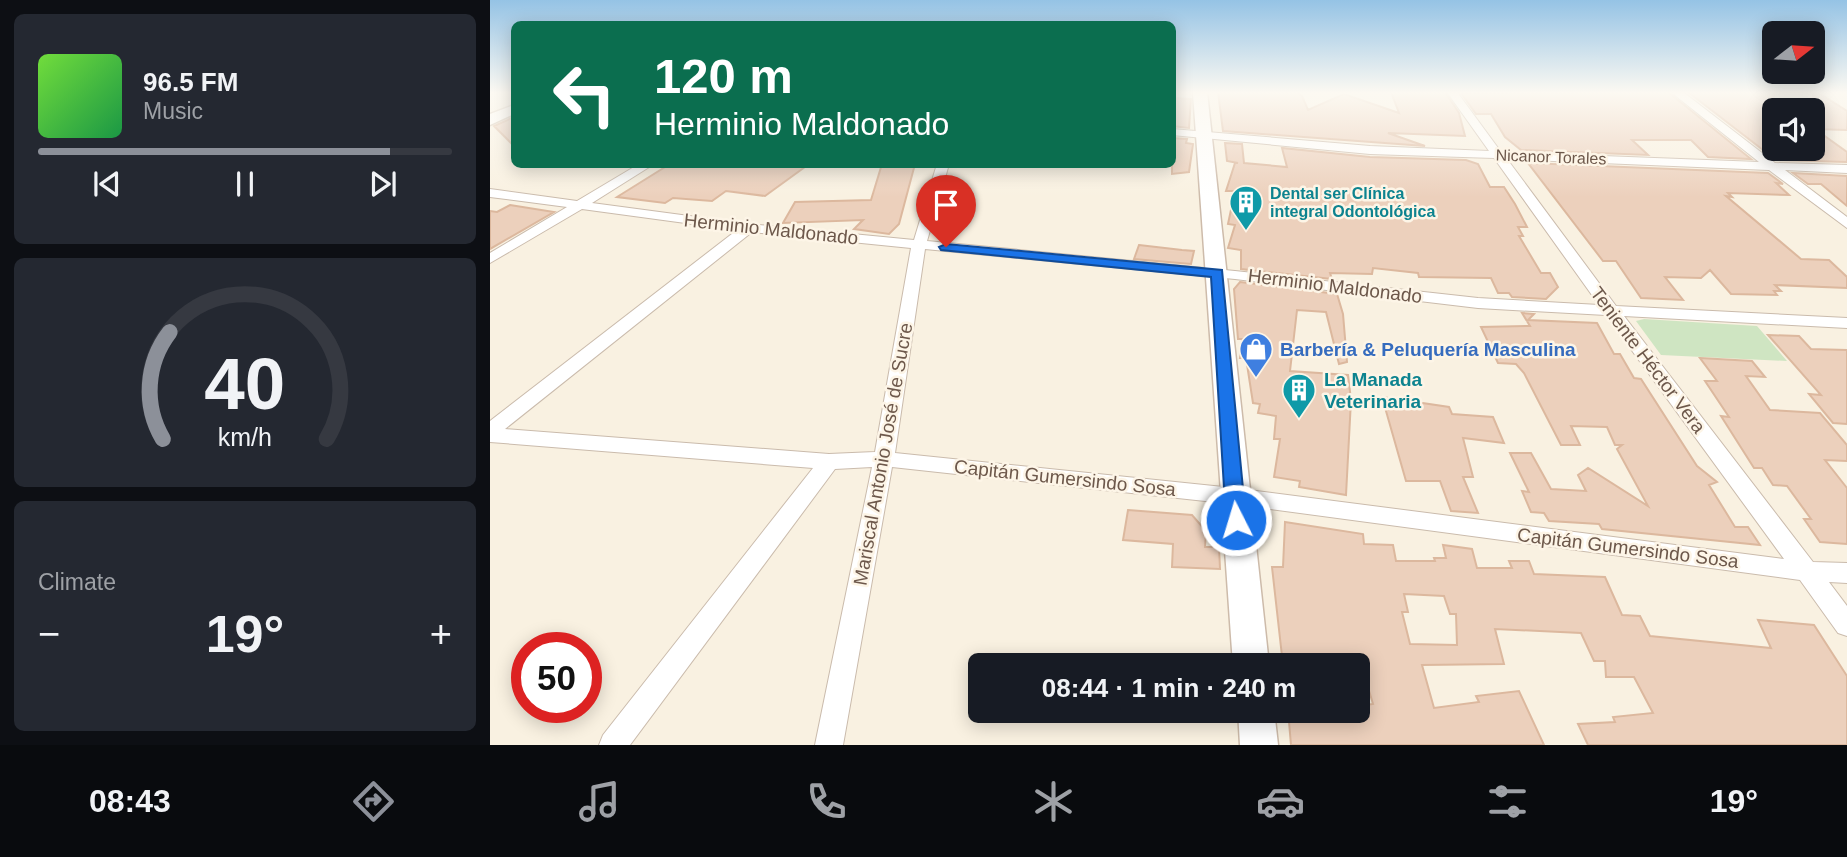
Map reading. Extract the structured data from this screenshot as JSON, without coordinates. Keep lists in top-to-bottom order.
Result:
{
  "streets": {
    "street": [
      "Nicanor Torales",
      "Herminio Maldonado",
      "Teniente Héctor Vera",
      "Mariscal Antonio José de Sucre",
      "Capitán Gumersindo Sosa"
    ]
  },
  "crossings": [
    ["Nicanor Torales", "Teniente Héctor Vera"],
    ["Herminio Maldonado", "Teniente Héctor Vera"],
    ["Herminio Maldonado", "Mariscal Antonio José de Sucre"],
    ["Teniente Héctor Vera", "Capitán Gumersindo Sosa"],
    ["Mariscal Antonio José de Sucre", "Capitán Gumersindo Sosa"]
  ],
  "places": {
    "building": ["Dental ser Clínica integral Odontológica", "La Manada Veterinaria"],
    "shop": ["Barbería & Peluquería Masculina"]
  },
  "north": "right",
  "page": {
    "turn": ["120 m", "Herminio Maldonado"],
    "song": ["96.5 FM", "Music"],
    "tile": "Climate",
    "heat": ["−", "19°", "+"],
    "limit": "50",
    "trip": "08:44 · 1 min · 240 m",
    "tabs": ["08:43", "19°"],
    "gauge": ["40", "km/h"]
  }
}
